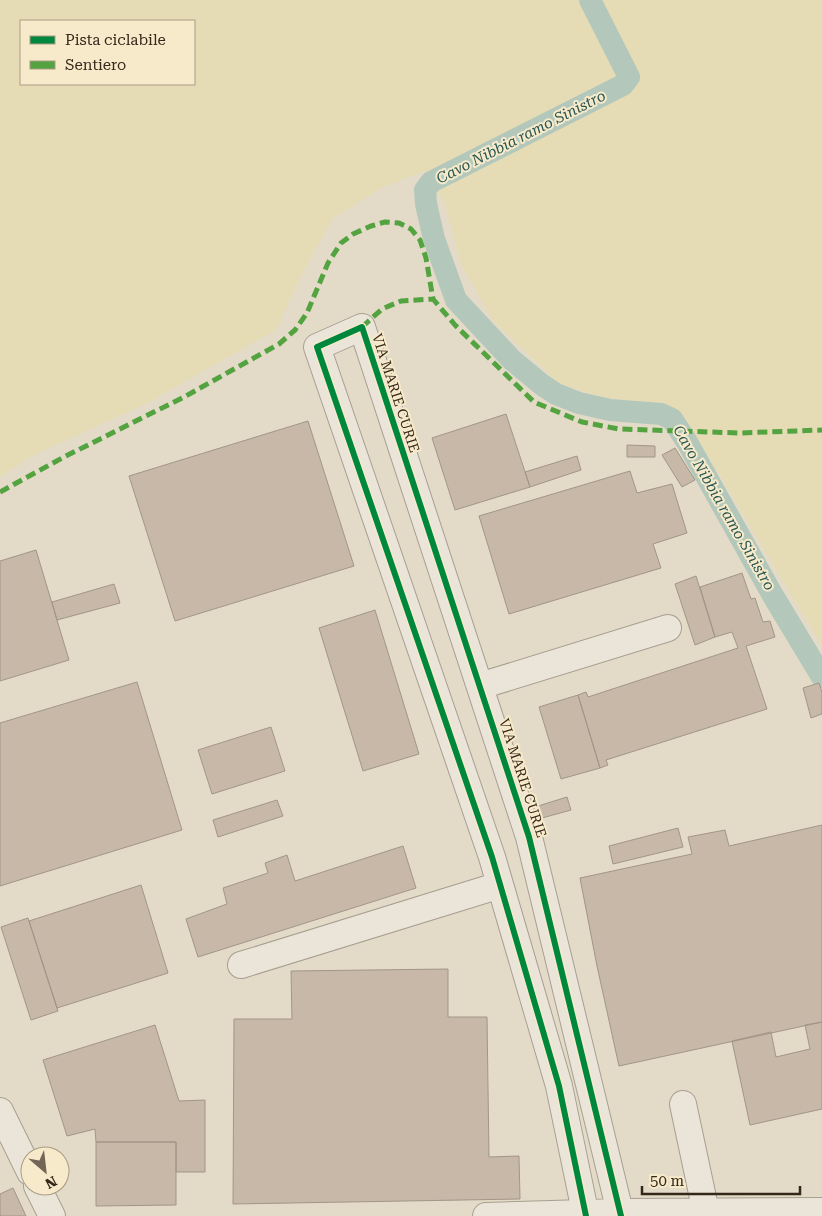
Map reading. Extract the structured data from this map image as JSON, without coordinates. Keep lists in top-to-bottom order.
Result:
{
  "streets": {
    "street": ["VIA MARIE CURIE"]
  },
  "water": ["Cavo Nibbia ramo Sinistro"],
  "legend": ["Pista ciclabile", "Sentiero"],
  "scale_bar": "50 m",
  "north": "bottom right"
}
